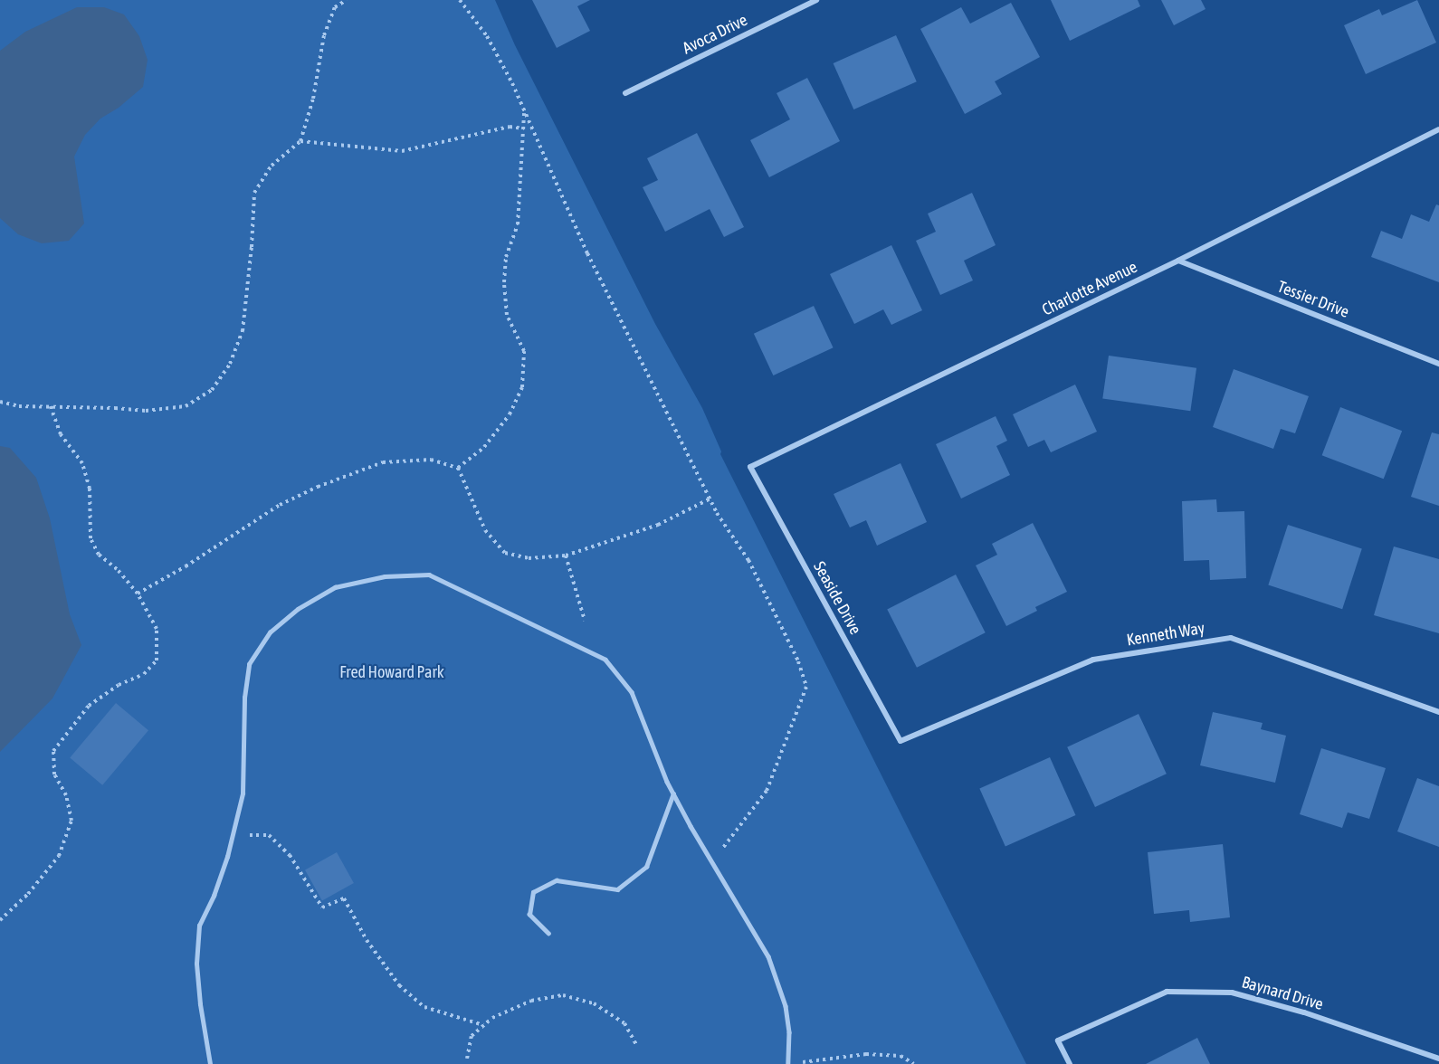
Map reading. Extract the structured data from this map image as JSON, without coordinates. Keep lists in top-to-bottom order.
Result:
{
  "streets": {
    "street": [
      "Avoca Drive",
      "Charlotte Avenue",
      "Tessier Drive",
      "Seaside Drive",
      "Kenneth Way",
      "Baynard Drive"
    ]
  },
  "crossings": [
    ["Charlotte Avenue", "Tessier Drive"],
    ["Charlotte Avenue", "Seaside Drive"],
    ["Seaside Drive", "Kenneth Way"]
  ],
  "parks": ["Fred Howard Park"]
}
